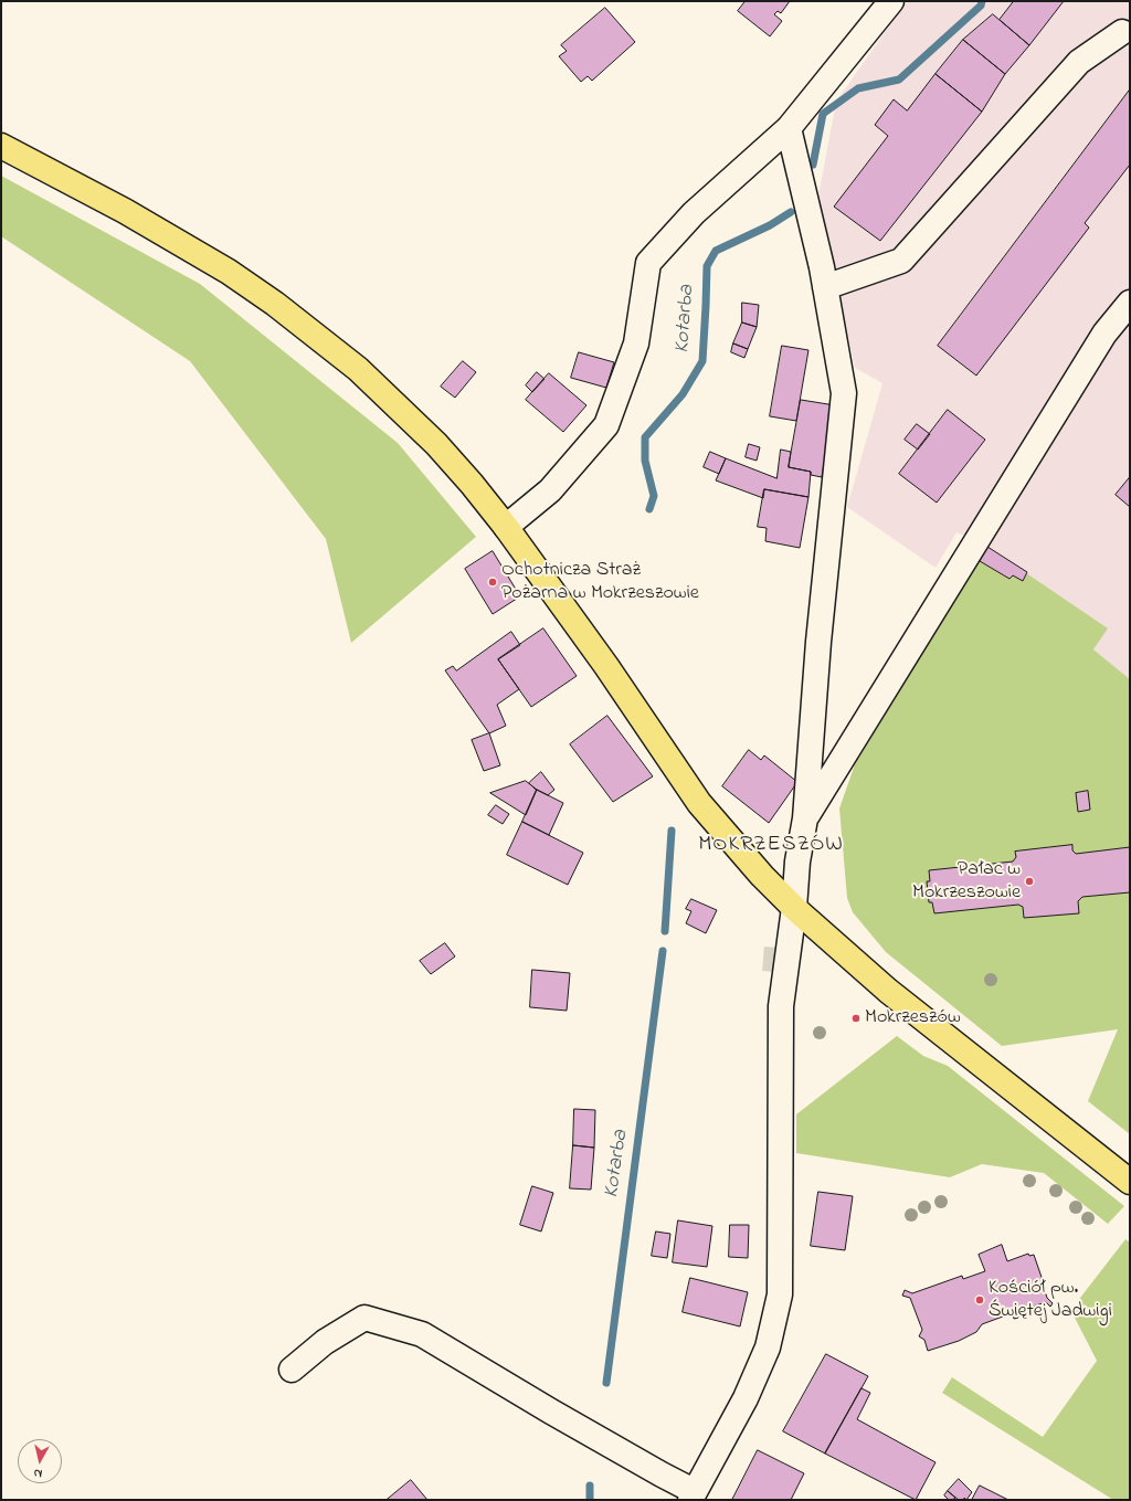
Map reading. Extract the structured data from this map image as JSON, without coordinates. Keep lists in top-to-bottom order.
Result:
{
  "districts": ["MOKRZESZÓW"],
  "water": ["Kotarba"],
  "places": [
    "Ochotnicza Straż Pożarna w Mokrzeszowie",
    "Pałac w Mokrzeszowie",
    "Mokrzeszów",
    "Kościół pw. Świętej Jadwigi"
  ],
  "north": "bottom"
}
